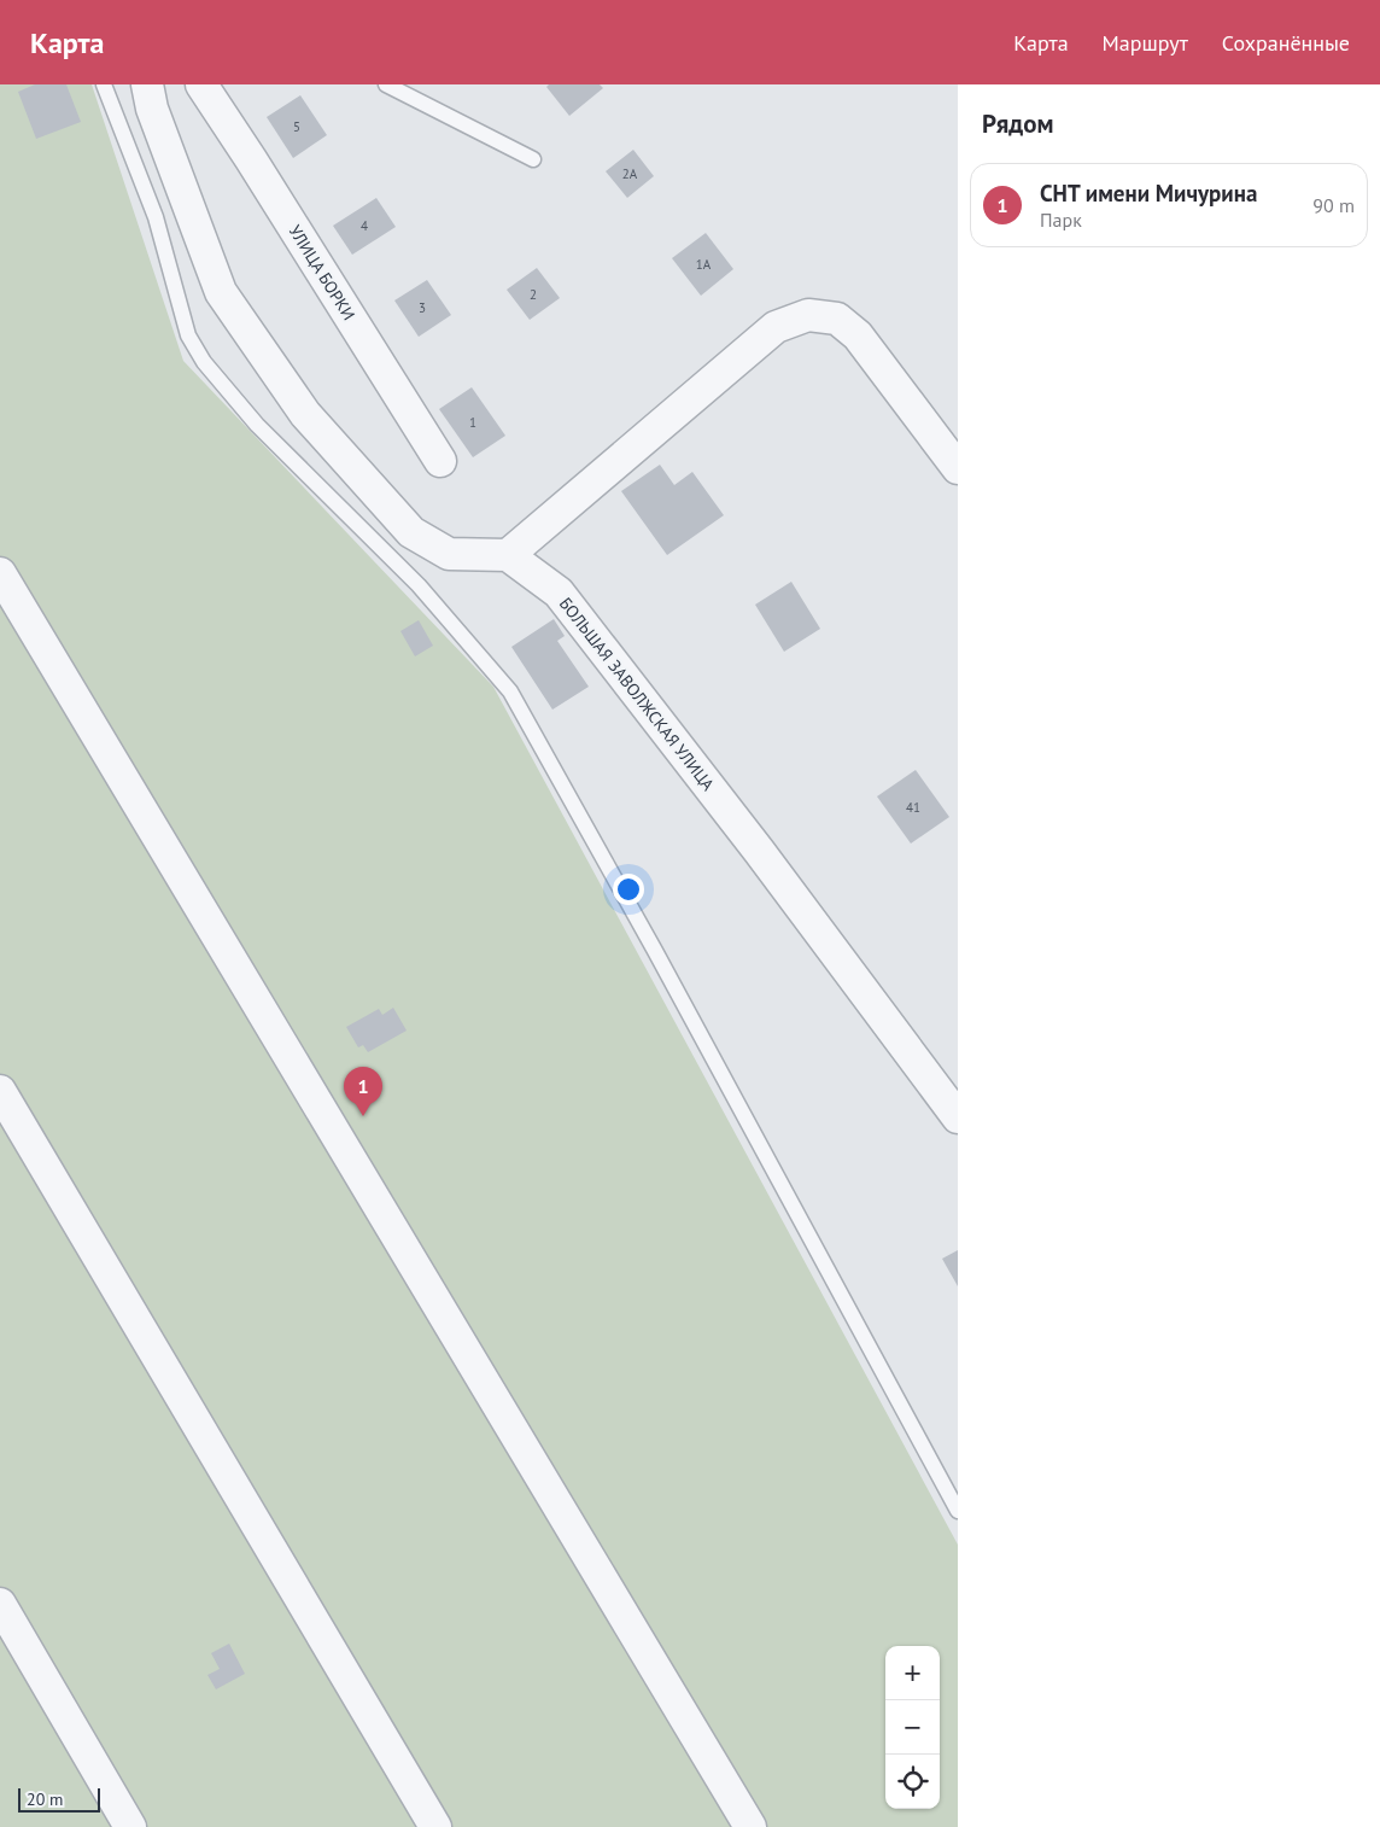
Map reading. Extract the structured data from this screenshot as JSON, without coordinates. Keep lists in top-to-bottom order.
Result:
{
  "streets": {
    "street": ["УЛИЦА БОРКИ", "БОЛЬШАЯ ЗАВОЛЖСКАЯ УЛИЦА"]
  },
  "house_numbers": [
    "5",
    "2А",
    "4",
    "1А",
    "2",
    "3",
    "1",
    "41"
  ],
  "scale_bar": "20 m",
  "page": {
    "header": "Карта",
    "nav": ["Карта", "Маршрут", "Сохранённые"],
    "heading": "Рядом",
    "list": [
      {
        "mark": "1",
        "name": "СНТ имени Мичурина",
        "note": "Парк",
        "value": "90 m"
      }
    ],
    "pins": "1",
    "map_buttons": ["+", "−"],
    "scale": "20 m"
  }
}
